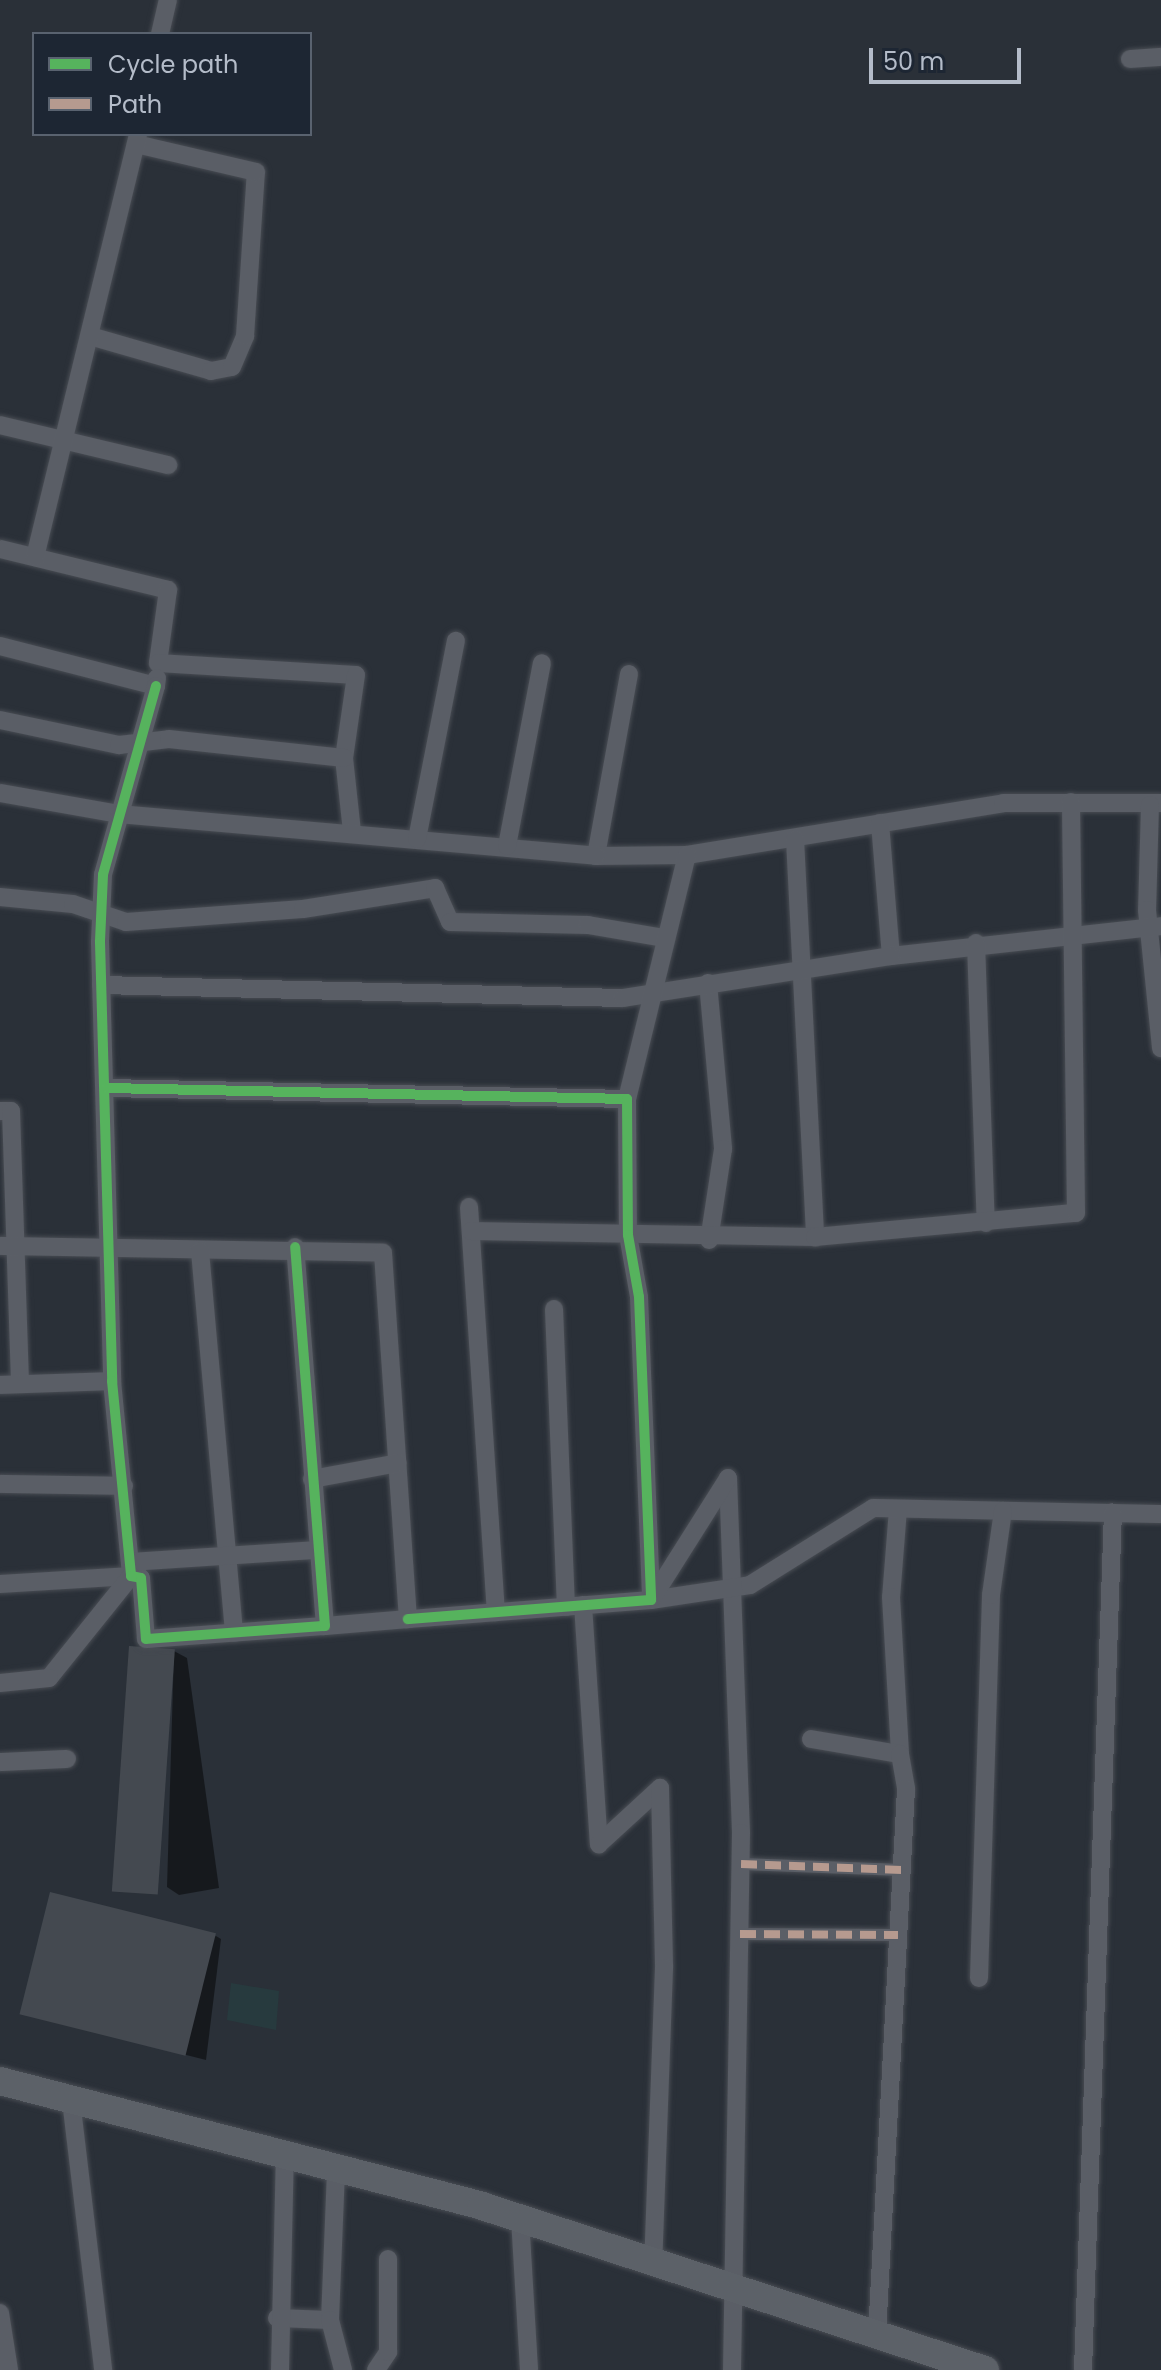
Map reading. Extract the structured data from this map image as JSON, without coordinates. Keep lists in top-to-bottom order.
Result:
{
  "legend": ["Cycle path", "Path"],
  "scale_bar": "50 m"
}
